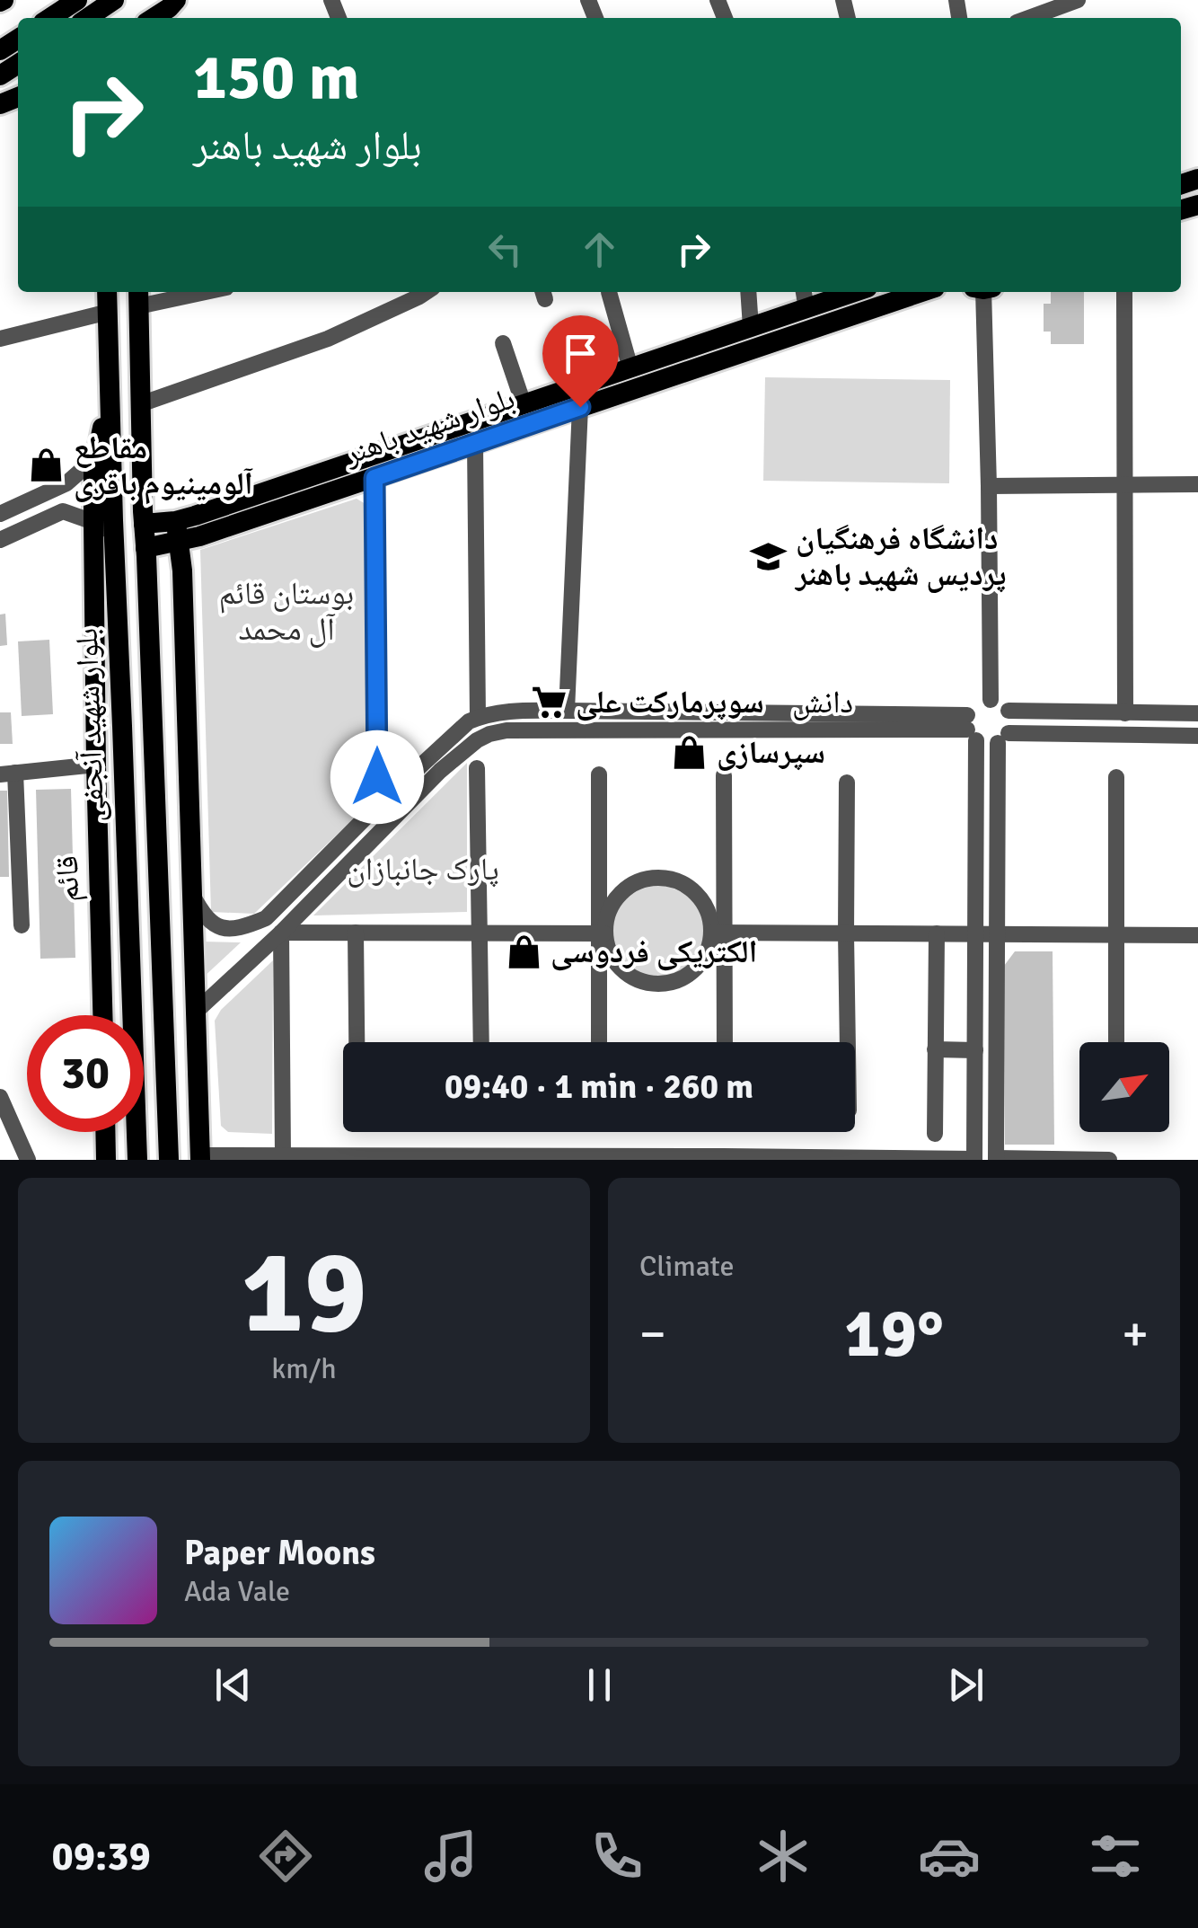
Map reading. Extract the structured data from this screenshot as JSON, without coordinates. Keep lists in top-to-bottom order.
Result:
{
  "streets": {
    "main road": ["بلوار شهید باهنر", "بلوار شهید آنجفی", "قائم"],
    "street": ["دانش"]
  },
  "crossings": [
    ["بلوار شهید باهنر", "بلوار شهید آنجفی"],
    ["بلوار شهید آنجفی", "قائم"]
  ],
  "parks": ["بوستان قائم آل محمد", "پارک جانبازان"],
  "places": {
    "shop": ["مقاطع آلومینیوم باقری", "سپرسازی", "الکتریکی فردوسی"],
    "school or university": ["دانشگاه فرهنگیان پردیس شهید باهنر"],
    "supermarket": ["سوپرمارکت علی"]
  },
  "north": "top right",
  "page": {
    "turn": ["150 m", "بلوار شهید باهنر"],
    "limit": "30",
    "trip": "09:40 · 1 min · 260 m",
    "tile": [
      ["19", "km/h"],
      "Climate"
    ],
    "heat": ["−", "19°", "+"],
    "song": ["Paper Moons", "Ada Vale"],
    "tabs": "09:39"
  }
}
